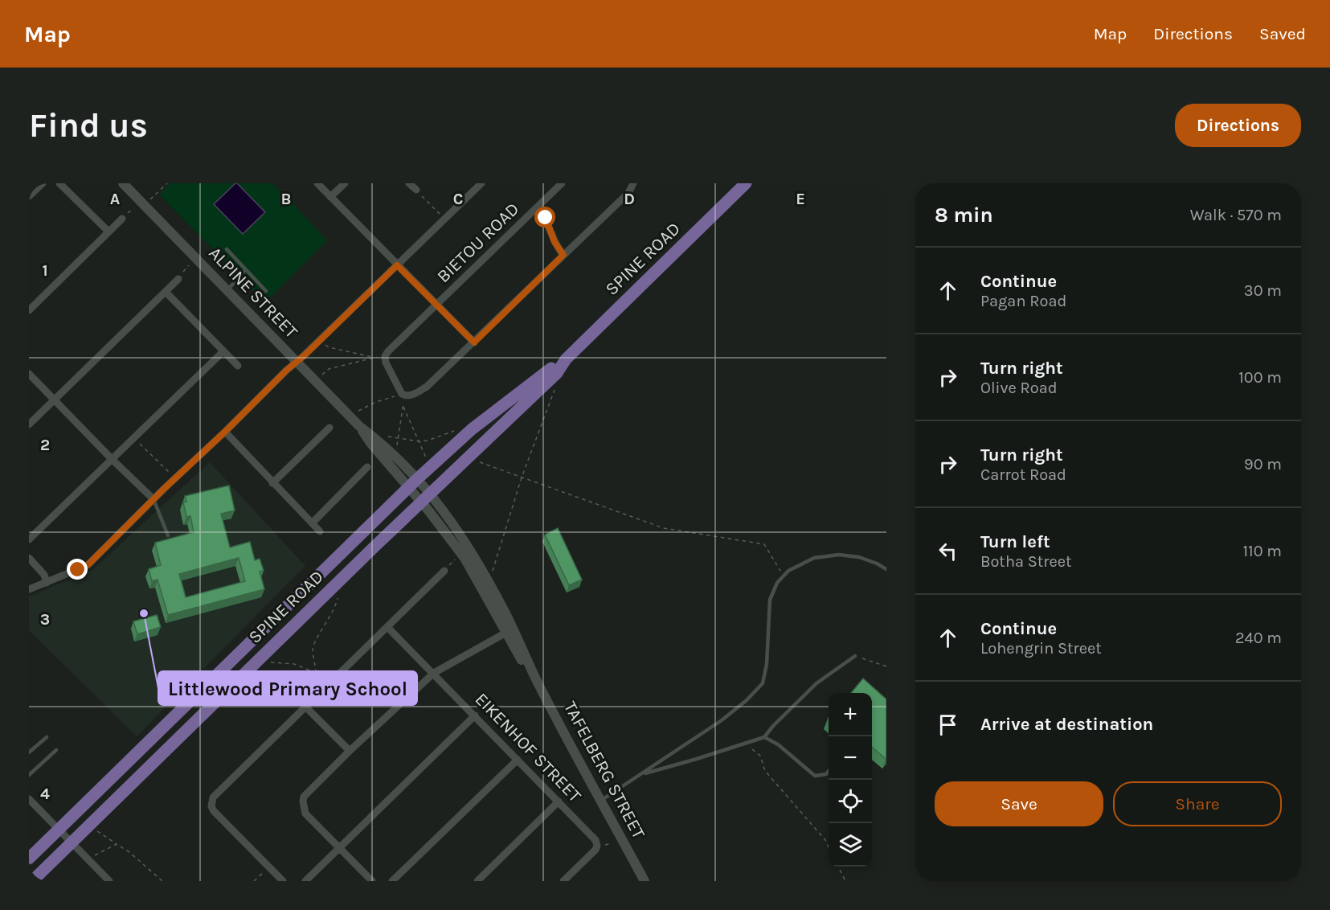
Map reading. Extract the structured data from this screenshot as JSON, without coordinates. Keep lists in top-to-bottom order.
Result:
{
  "streets": {
    "main road": ["SPINE ROAD"],
    "street": [
      "BIETOU ROAD",
      "ALPINE STREET",
      "EIKENHOF STREET",
      "TAFELBERG STREET"
    ]
  },
  "crossings": [
    ["SPINE ROAD", "ALPINE STREET"],
    ["SPINE ROAD", "TAFELBERG STREET"],
    ["ALPINE STREET", "TAFELBERG STREET"]
  ],
  "places": ["Littlewood Primary School"],
  "page": {
    "header": "Map",
    "nav": ["Map", "Directions", "Saved"],
    "buttons": [
      "Directions",
      ["Save", "Share"]
    ],
    "title": "Find us",
    "heading": ["8 min", "Walk · 570 m"],
    "list": [
      ["Continue", "Pagan Road", "30 m"],
      ["Turn right", "Olive Road", "100 m"],
      ["Turn right", "Carrot Road", "90 m"],
      ["Turn left", "Botha Street", "110 m"],
      ["Continue", "Lohengrin Street", "240 m"],
      "Arrive at destination"
    ],
    "map_buttons": ["+", "−"]
  },
  "grid": {
    "columns": [
      "A",
      "B",
      "C",
      "D",
      "E"
    ],
    "rows": [
      "1",
      "2",
      "3",
      "4"
    ]
  }
}
